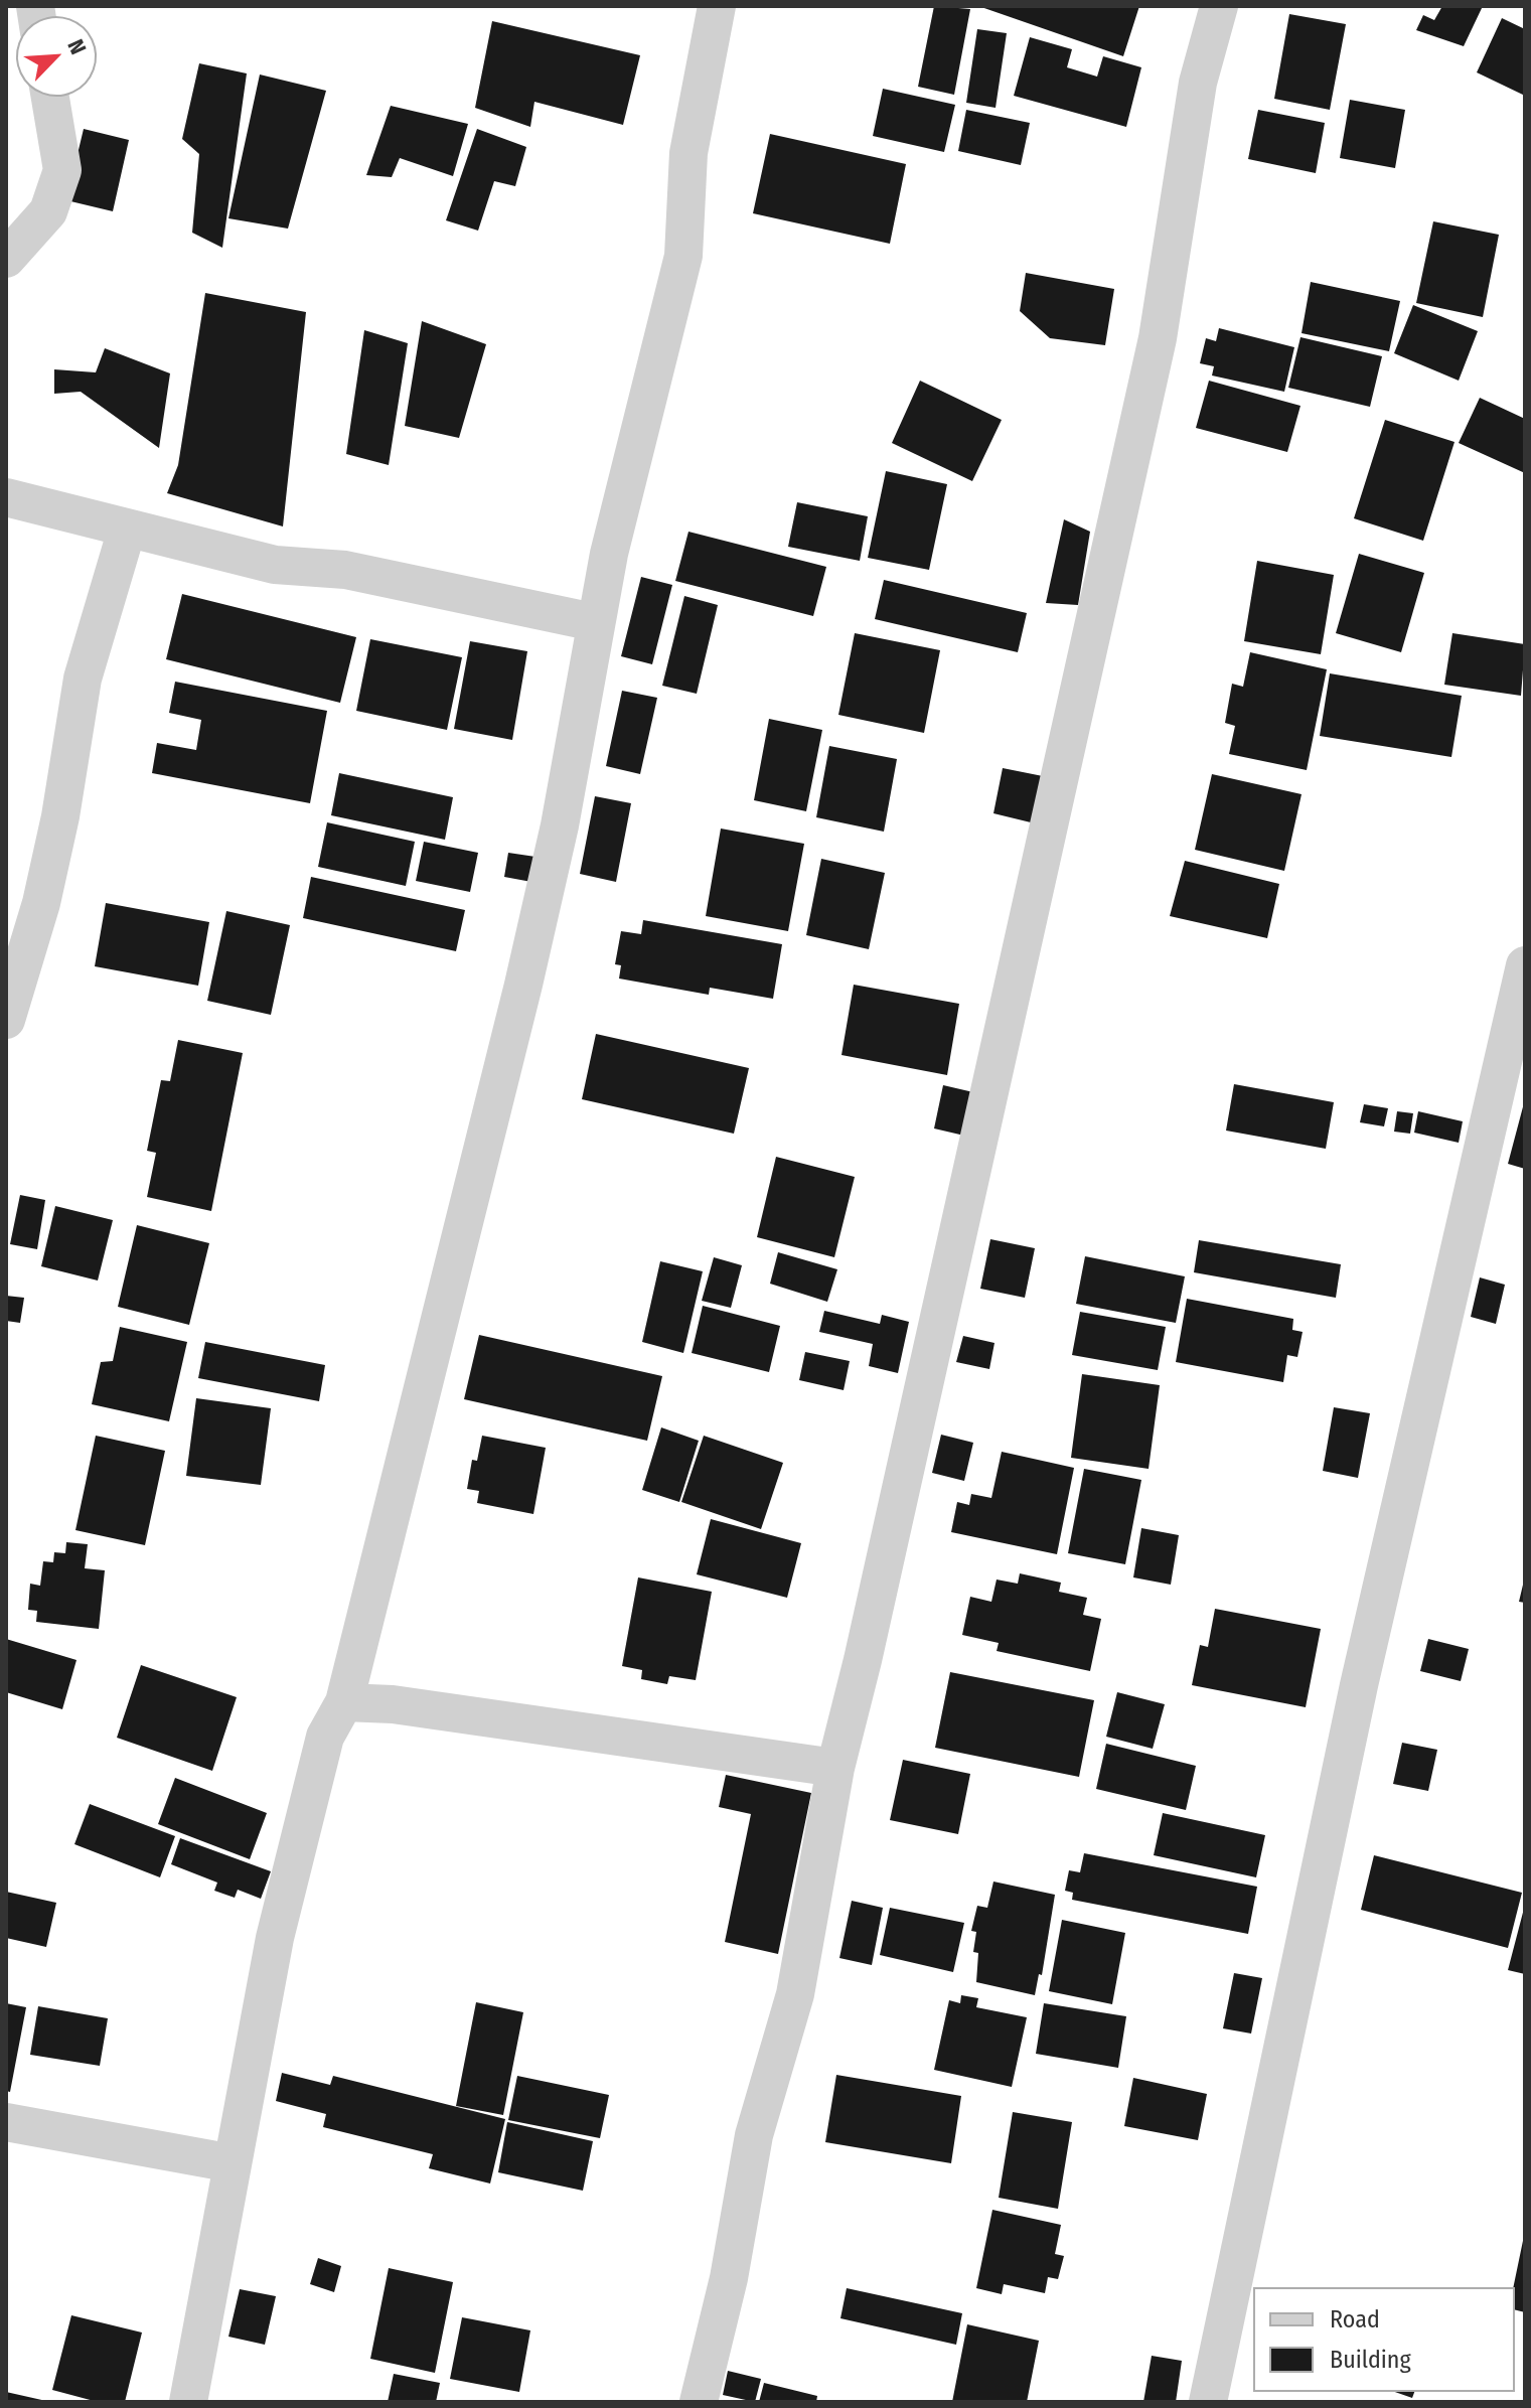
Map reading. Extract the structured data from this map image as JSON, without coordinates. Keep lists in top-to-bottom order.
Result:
{
  "legend": ["Road", "Building"],
  "north": "top right"
}
